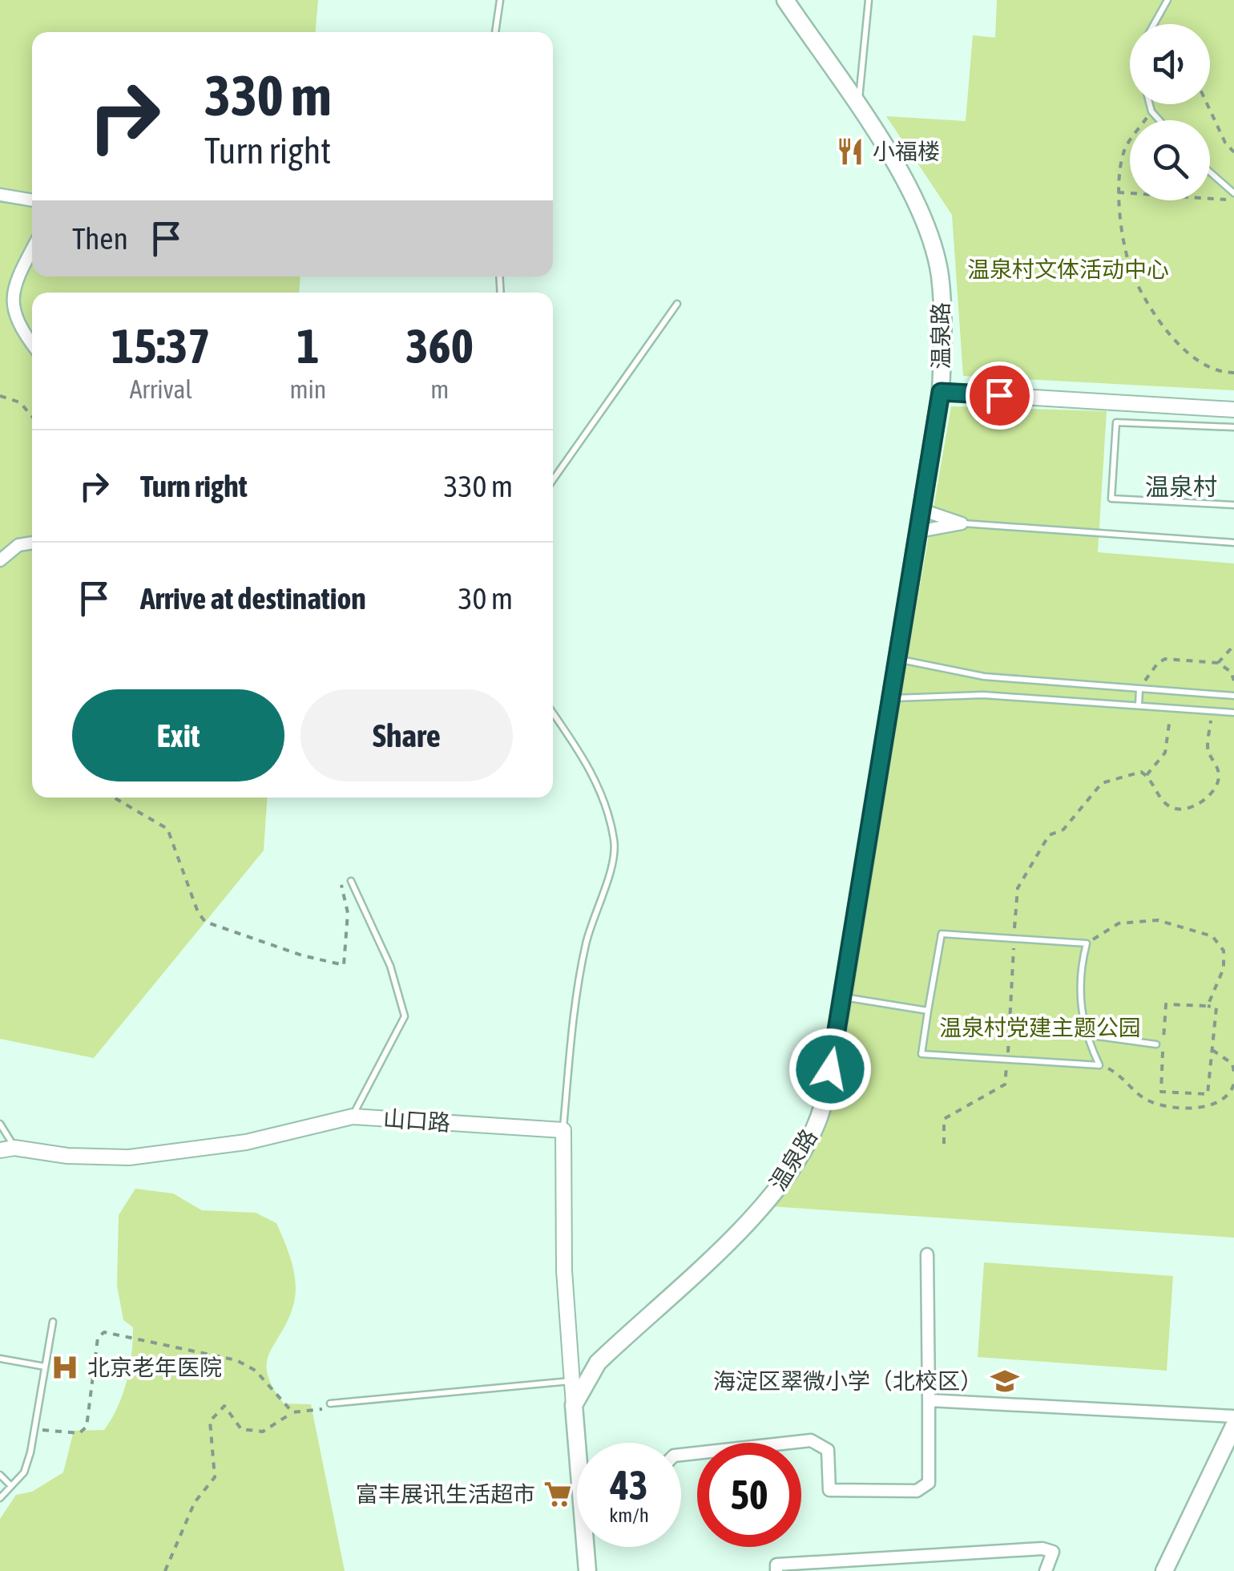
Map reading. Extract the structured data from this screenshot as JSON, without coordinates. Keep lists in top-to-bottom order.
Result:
{
  "streets": {
    "main road": ["温泉路"],
    "street": ["山口路"]
  },
  "districts": ["温泉村"],
  "parks": ["温泉村文体活动中心", "温泉村党建主题公园"],
  "places": {
    "restaurant": ["小福楼"],
    "hospital": ["北京老年医院"],
    "school or university": ["海淀区翠微小学（北校区）"],
    "supermarket": ["富丰展讯生活超市"]
  },
  "page": {
    "turn": ["330 m", "Turn right"],
    "then": "Then",
    "eta": [
      "15:37",
      "Arrival",
      "1",
      "min",
      "360",
      "m"
    ],
    "list": [
      {
        "name": "Turn right",
        "value": "330 m"
      },
      {
        "name": "Arrive at destination",
        "value": "30 m"
      }
    ],
    "buttons": ["Exit", "Share"],
    "speed": "43 km/h",
    "limit": "50"
  }
}
